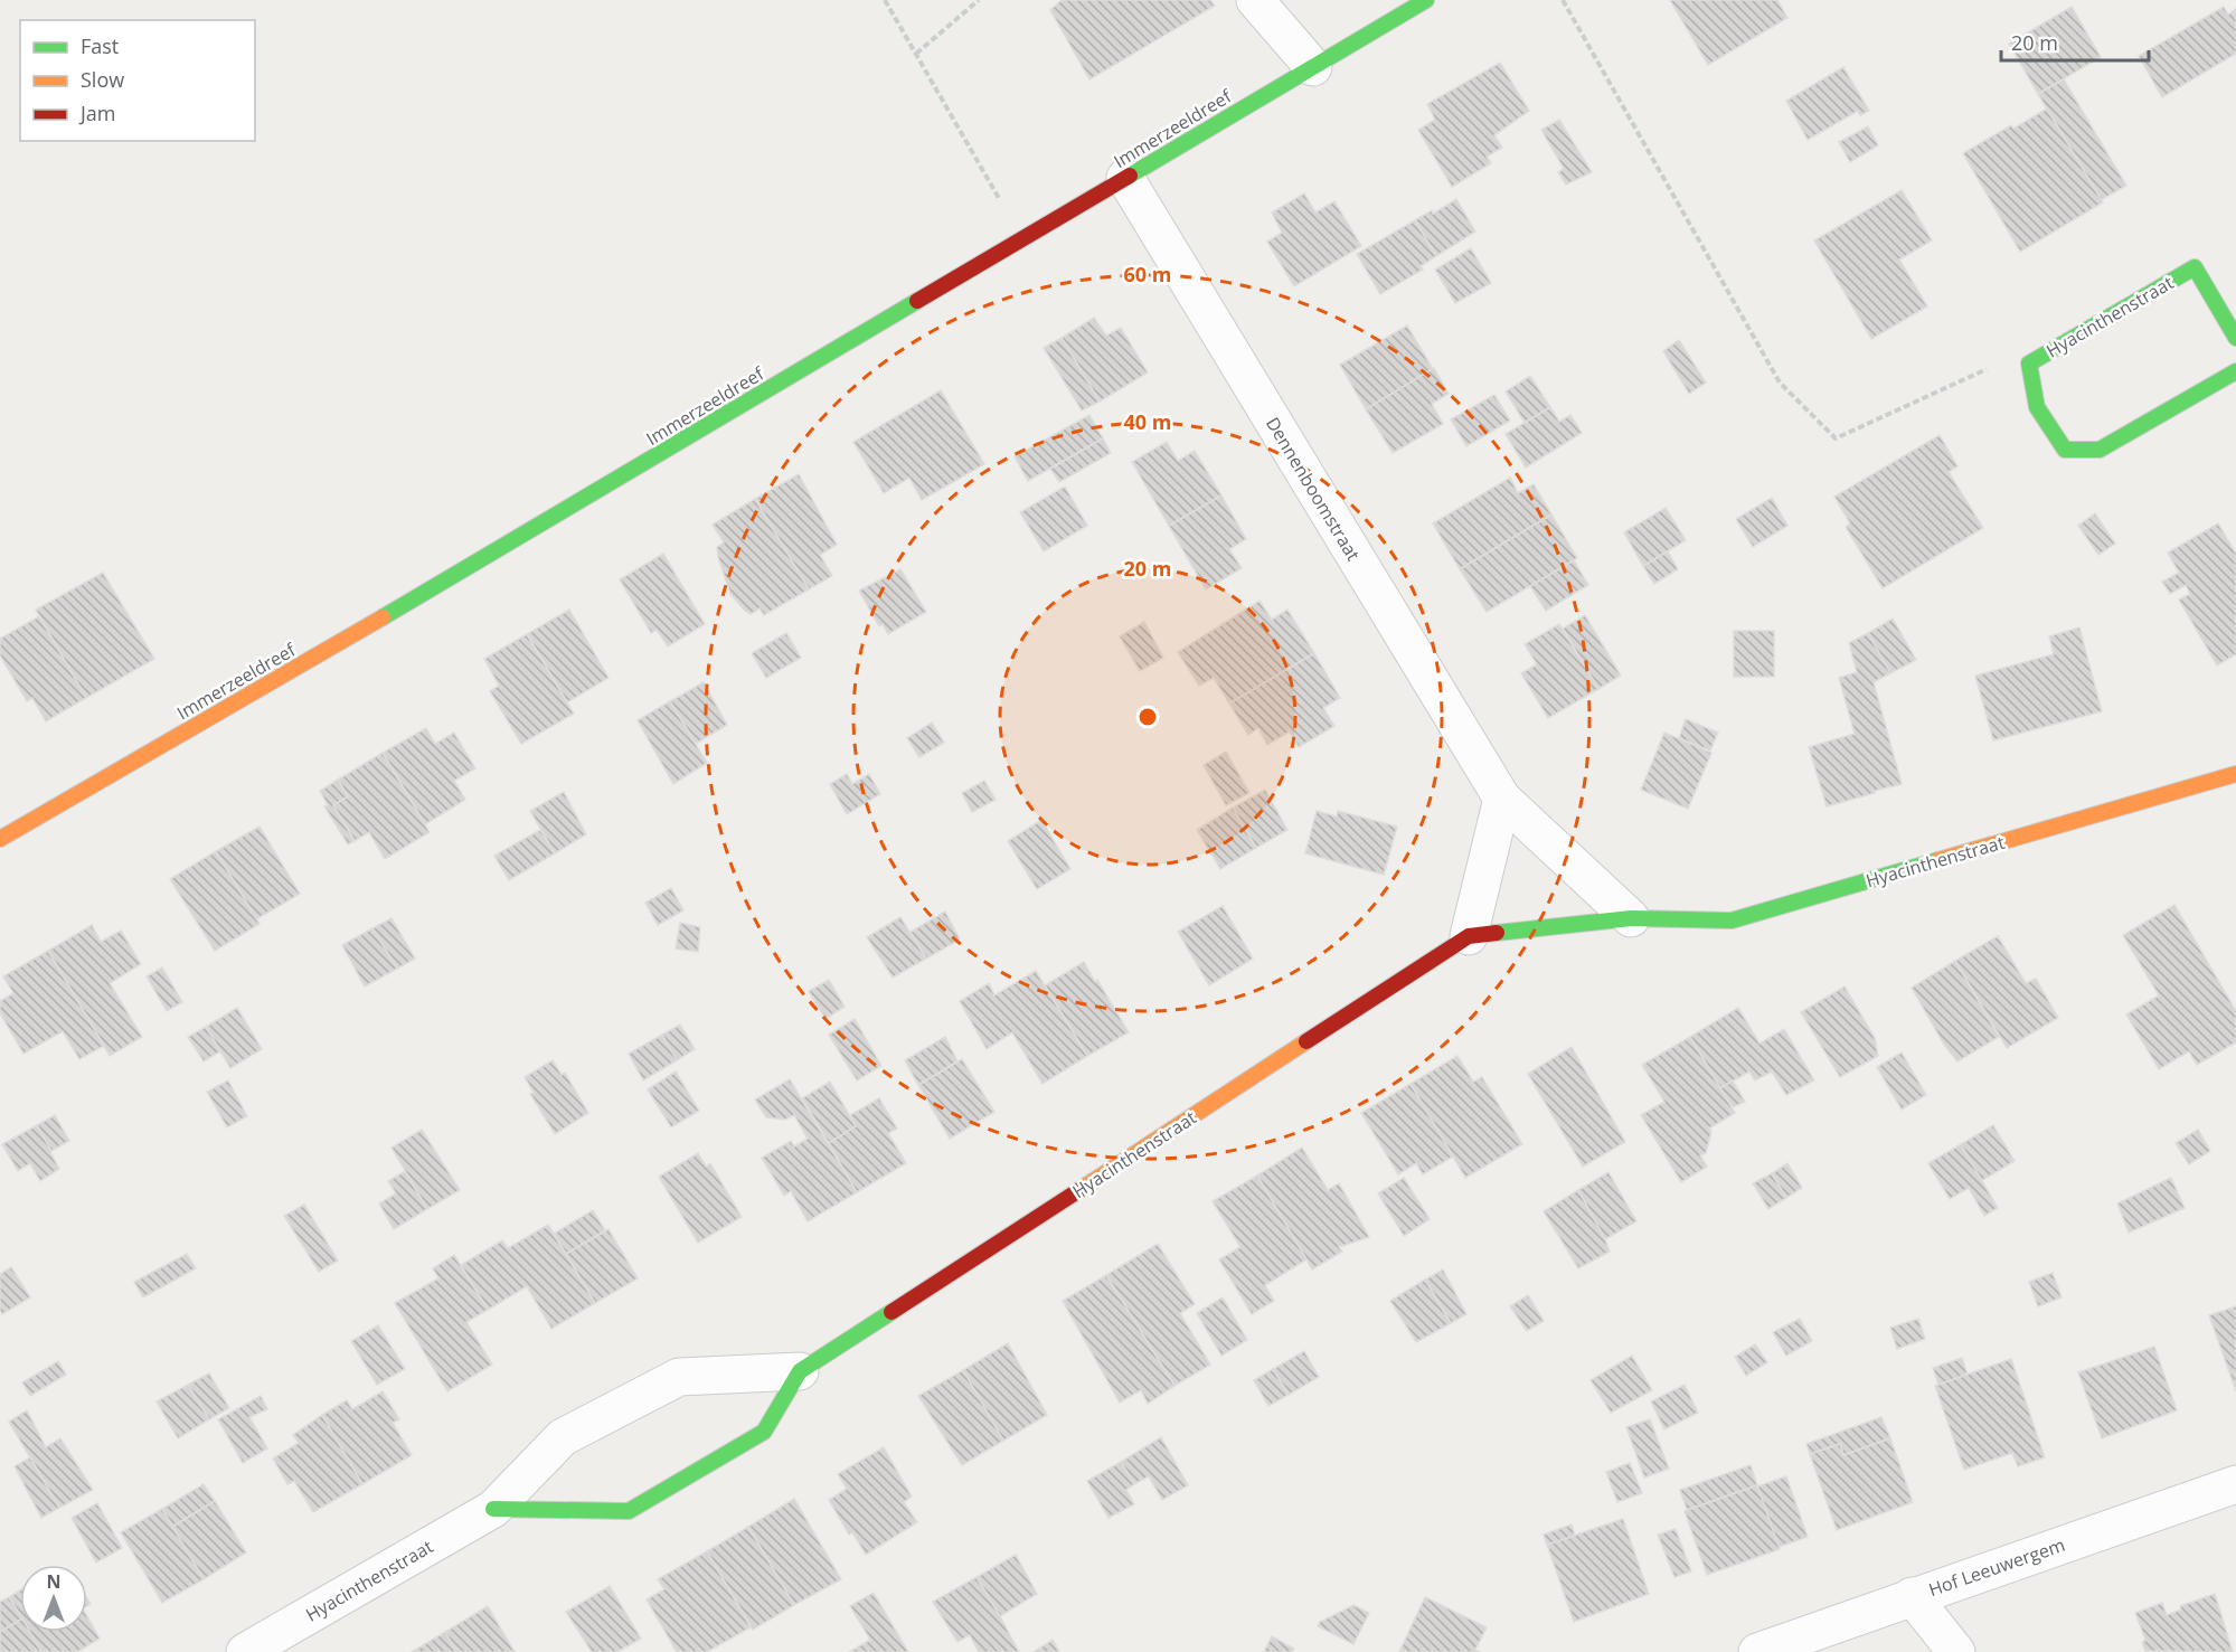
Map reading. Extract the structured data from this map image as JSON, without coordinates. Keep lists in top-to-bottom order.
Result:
{
  "streets": {
    "street": [
      "Immerzeeldreef",
      "Hyacinthenstraat",
      "Dennenboomstraat",
      "Hof Leeuwergem"
    ]
  },
  "crossings": [
    ["Immerzeeldreef", "Dennenboomstraat"]
  ],
  "legend": ["Fast", "Slow", "Jam"],
  "scale_bar": "20 m",
  "north": "top",
  "rings": ["60 m", "40 m", "20 m"]
}
